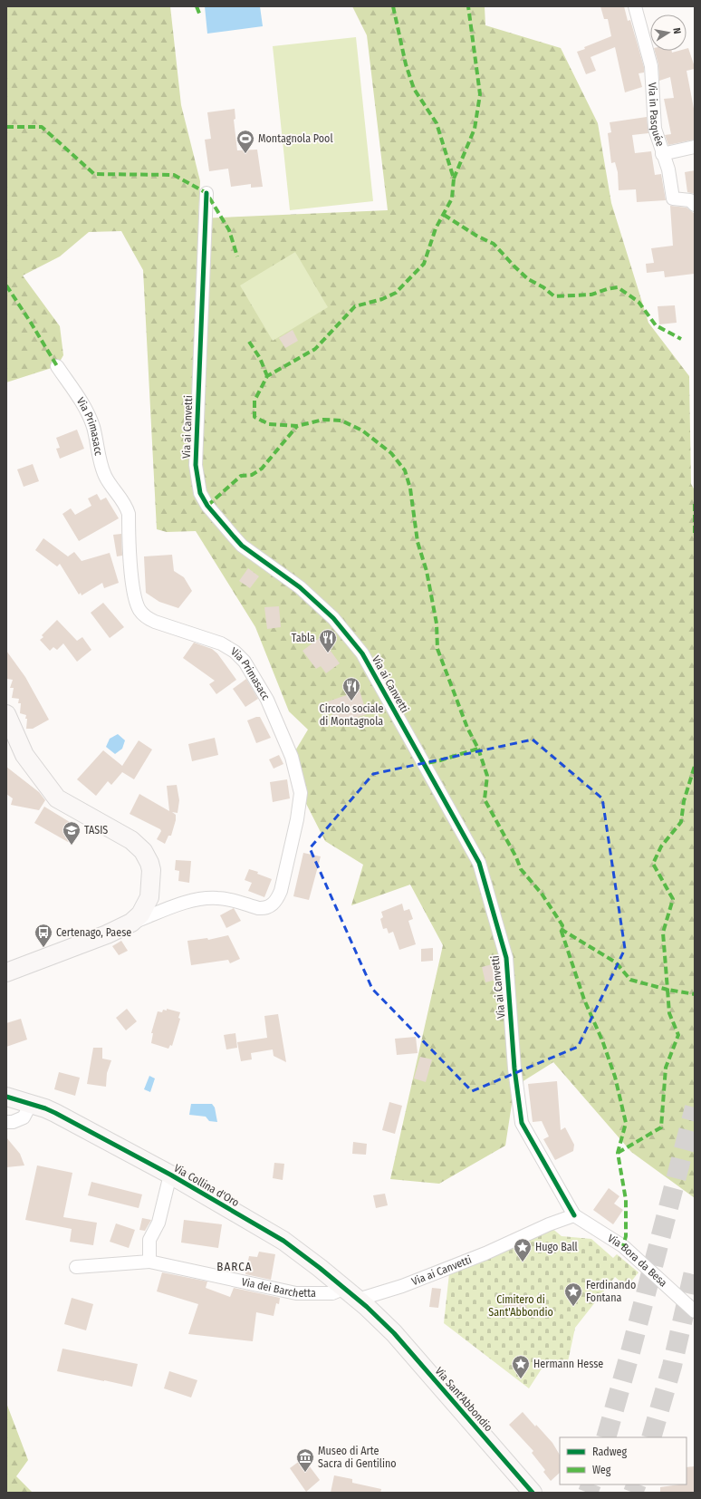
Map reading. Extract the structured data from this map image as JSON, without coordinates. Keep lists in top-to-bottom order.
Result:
{
  "streets": {
    "street": [
      "Via in Pasquée",
      "Via ai Canvetti",
      "Via Primasacc",
      "Via Collina d'Oro",
      "Via Bora da Besa",
      "Via dei Barchetta",
      "Via Sant'Abbondio"
    ]
  },
  "crossings": [
    ["Via ai Canvetti", "Via Collina d'Oro"],
    ["Via ai Canvetti", "Via Bora da Besa"],
    ["Via ai Canvetti", "Via dei Barchetta"],
    ["Via Collina d'Oro", "Via dei Barchetta"],
    ["Via Collina d'Oro", "Via Sant'Abbondio"]
  ],
  "districts": ["BARCA"],
  "parks": ["Cimitero di Sant'Abbondio"],
  "places": {
    "sports": ["Montagnola Pool"],
    "restaurant": ["Tabla", "Circolo sociale di Montagnola"],
    "school or university": ["TASIS"],
    "bus stop": ["Certenago, Paese"],
    "place": ["Hugo Ball", "Ferdinando Fontana", "Hermann Hesse"],
    "museum": ["Museo di Arte Sacra di Gentilino"]
  },
  "legend": ["Radweg", "Weg"],
  "north": "right"
}
